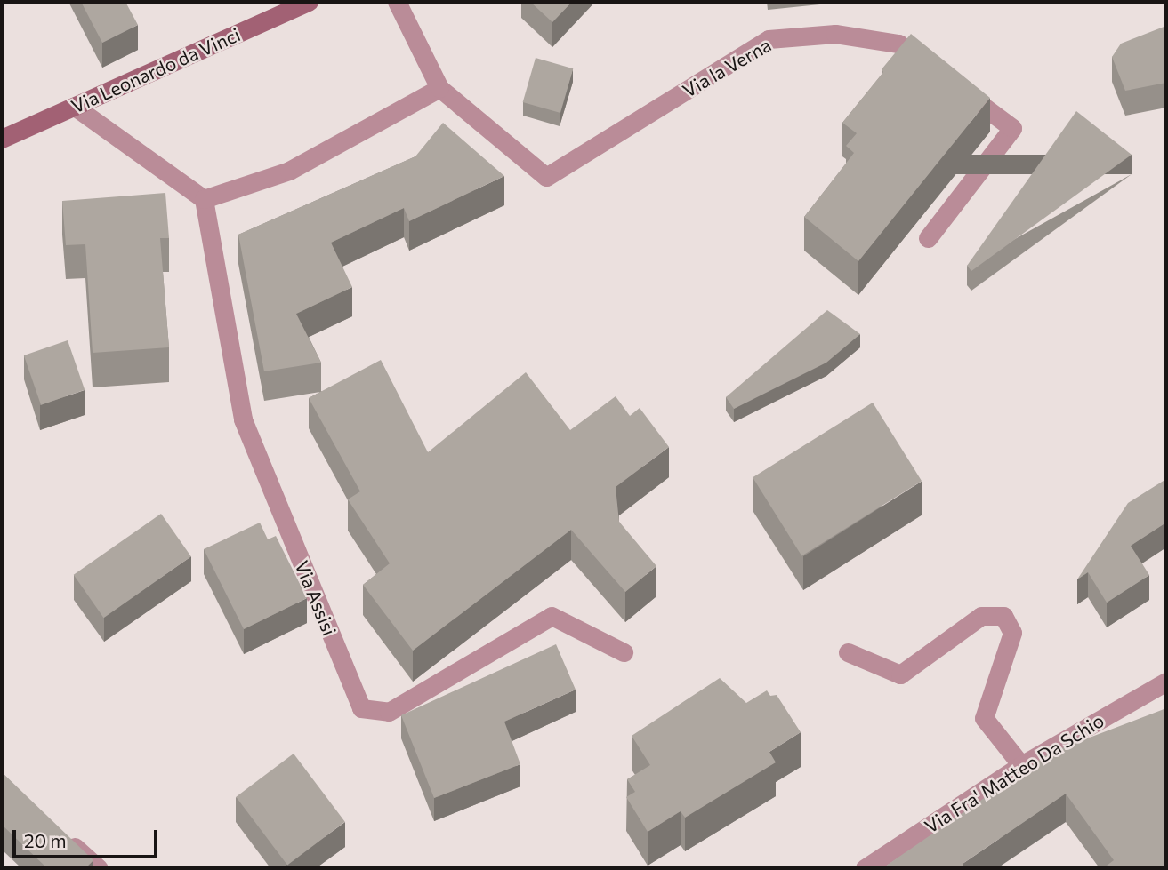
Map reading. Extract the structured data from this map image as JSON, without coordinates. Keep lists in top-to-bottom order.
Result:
{
  "streets": {
    "street": [
      "Via la Verna",
      "Via Leonardo da Vinci",
      "Via Assisi",
      "Via Fra' Matteo Da Schio"
    ]
  },
  "scale_bar": "20 m"
}
